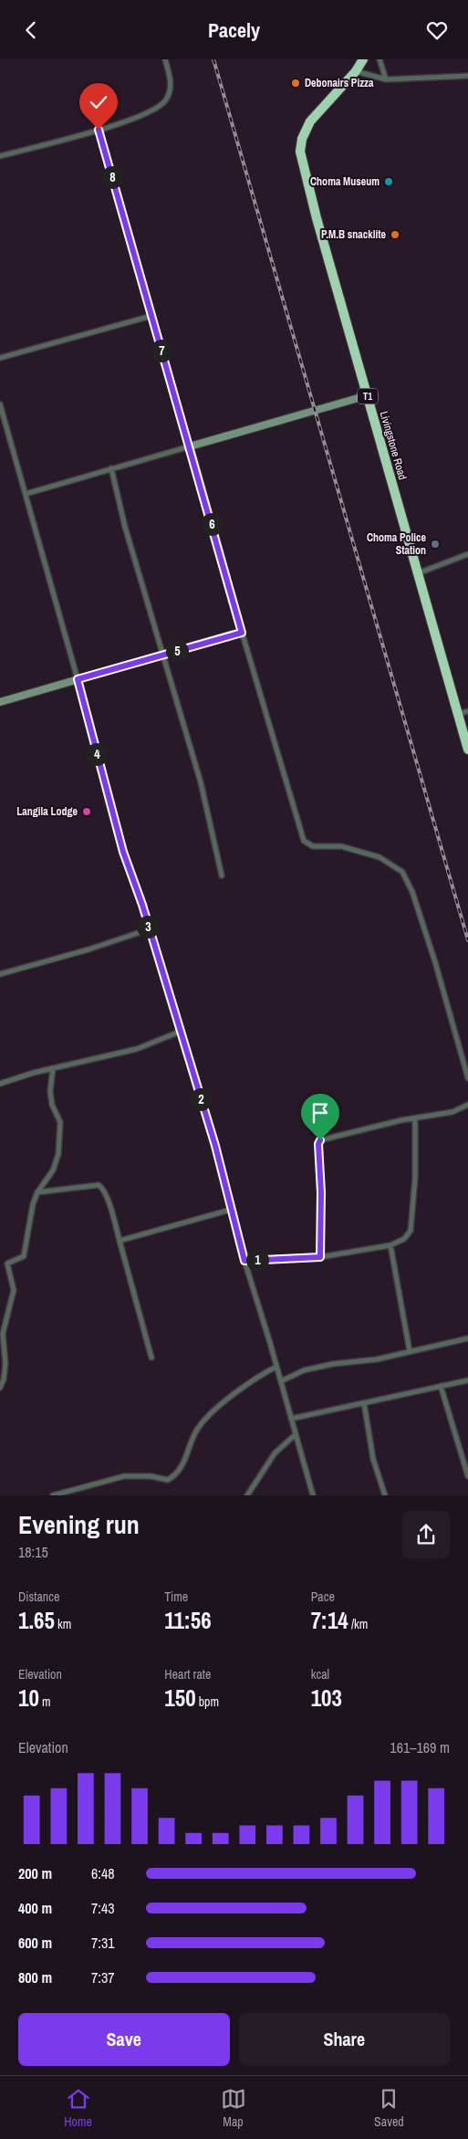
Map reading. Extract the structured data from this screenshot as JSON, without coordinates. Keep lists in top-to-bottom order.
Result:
{
  "streets": {
    "highway": ["T1", "Livingstone Road"]
  },
  "places": [
    "Debonairs Pizza",
    "Choma Museum",
    "P.M.B snacklite",
    "Choma Police Station",
    "Langila Lodge"
  ],
  "page": {
    "header": "Pacely",
    "pins": [
      "8",
      "7",
      "6",
      "5",
      "4",
      "3",
      "2",
      "1"
    ],
    "heading": ["Evening run", "18:15"],
    "stats": [
      ["Distance", "1.65 km"],
      ["Time", "11:56"],
      ["Pace", "7:14 /km"],
      ["Elevation", "10 m"],
      ["Heart rate", "150 bpm"],
      ["kcal", "103"]
    ],
    "chart": ["Elevation", "161–169 m"],
    "list": [
      {
        "name": "200 m",
        "note": "6:48"
      },
      {
        "name": "400 m",
        "note": "7:43"
      },
      {
        "name": "600 m",
        "note": "7:31"
      },
      {
        "name": "800 m",
        "note": "7:37"
      }
    ],
    "buttons": ["Save", "Share"],
    "tabs": ["Home", "Map", "Saved"]
  }
}
